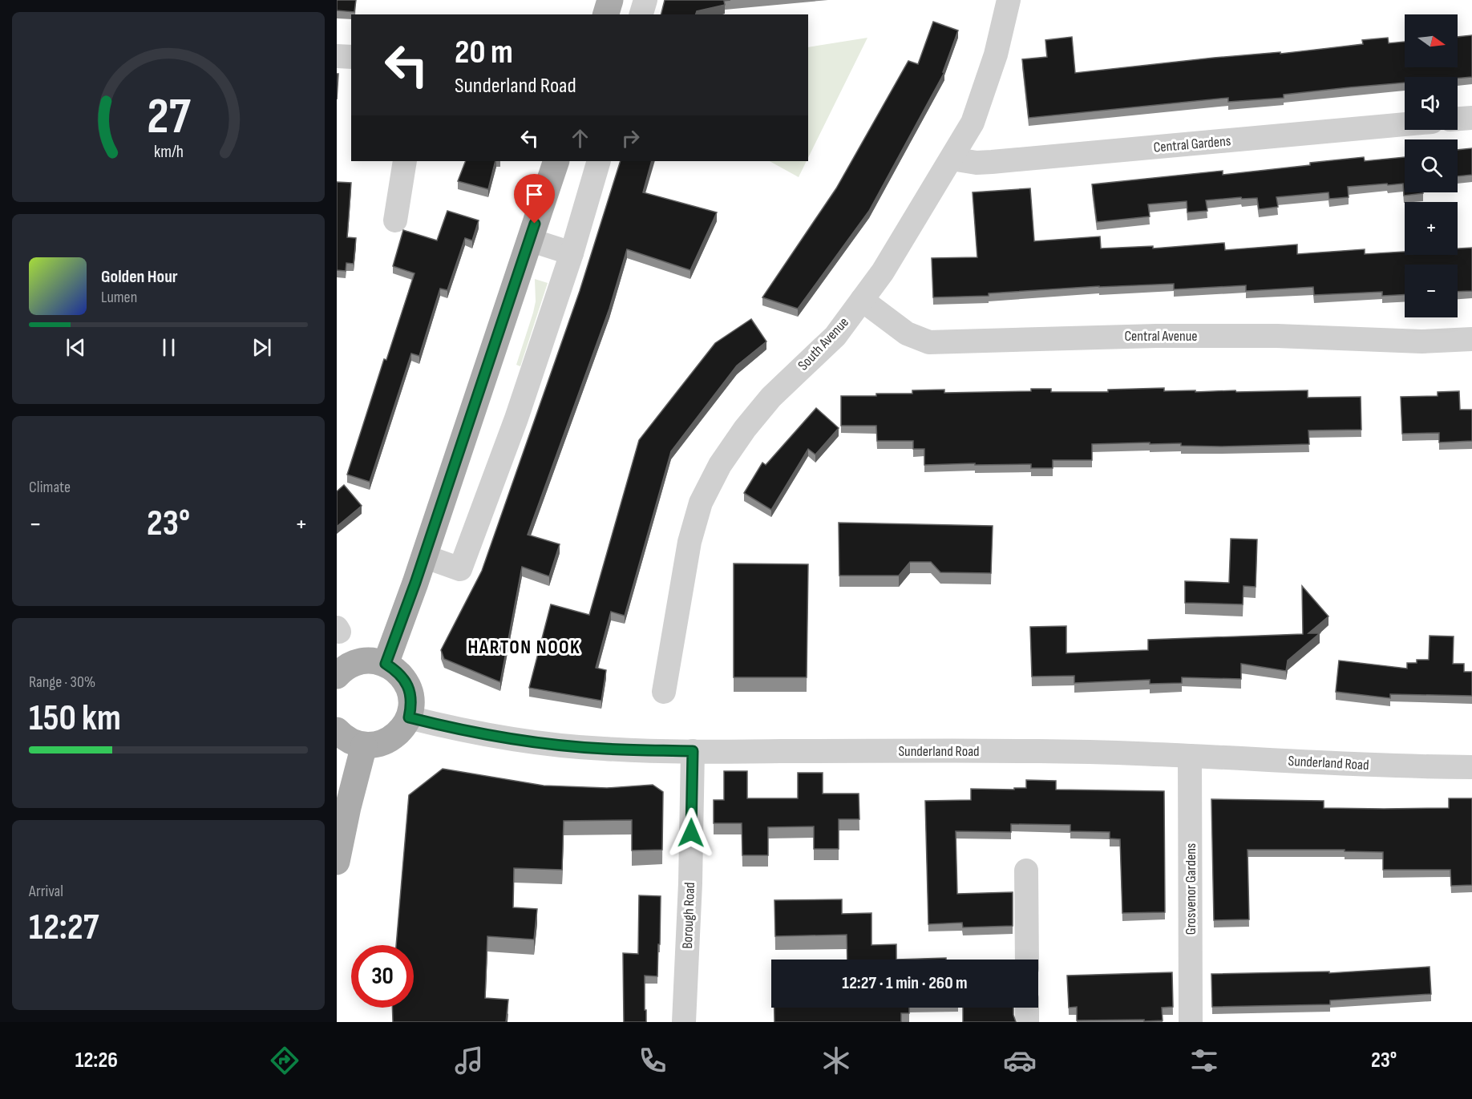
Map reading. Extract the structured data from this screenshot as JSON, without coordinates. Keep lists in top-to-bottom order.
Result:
{
  "streets": {
    "street": [
      "Central Gardens",
      "Central Avenue",
      "South Avenue",
      "Sunderland Road",
      "Grosvenor Gardens",
      "Borough Road"
    ]
  },
  "crossings": [
    ["Central Gardens", "South Avenue"],
    ["Central Avenue", "South Avenue"],
    ["Sunderland Road", "Grosvenor Gardens"],
    ["Sunderland Road", "Borough Road"]
  ],
  "districts": ["HARTON NOOK"],
  "north": "right",
  "page": {
    "map_buttons": ["+", "−"],
    "turn": ["20 m", "Sunderland Road"],
    "song": ["Golden Hour", "Lumen"],
    "tile": [
      "Climate",
      ["Range · 30%", "150 km"],
      ["Arrival", "12:27"]
    ],
    "heat": ["−", "23°", "+"],
    "limit": "30",
    "trip": "12:27 · 1 min · 260 m",
    "tabs": ["12:26", "23°"],
    "gauge": ["27", "km/h"]
  }
}
